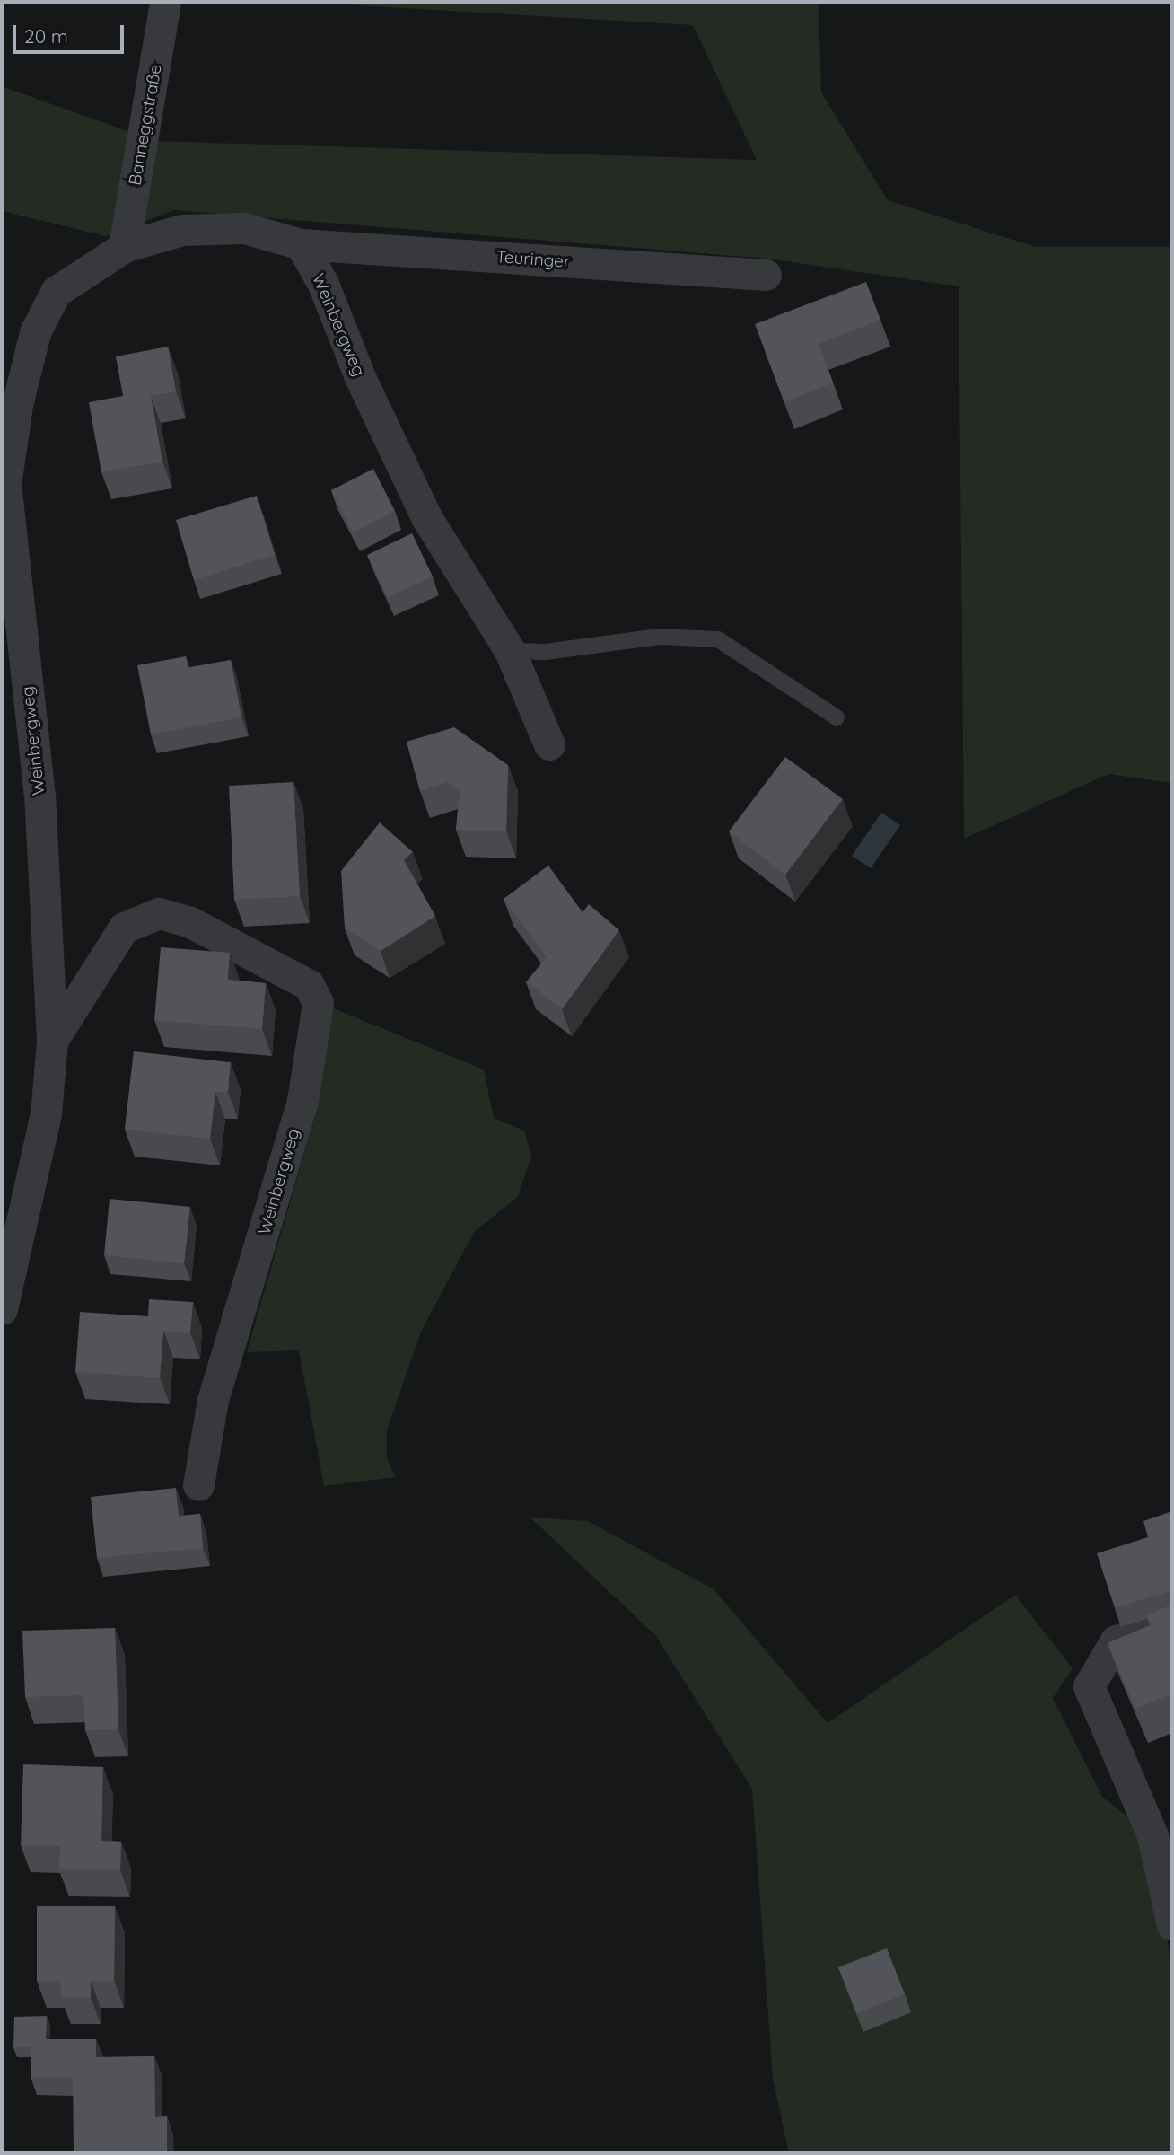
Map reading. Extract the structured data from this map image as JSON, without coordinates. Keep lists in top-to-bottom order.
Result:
{
  "streets": {
    "street": ["Banneggstraße", "Teuringer", "Weinbergweg"]
  },
  "crossings": [
    ["Banneggstraße", "Weinbergweg"],
    ["Teuringer", "Weinbergweg"]
  ],
  "scale_bar": "20 m"
}
